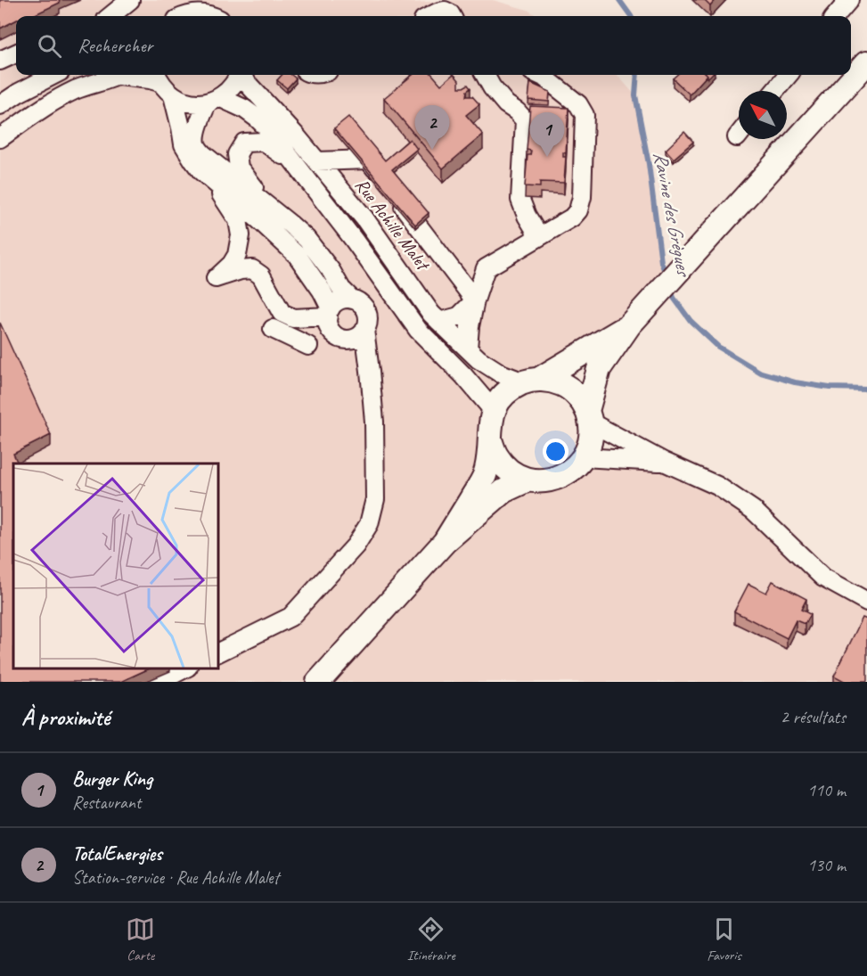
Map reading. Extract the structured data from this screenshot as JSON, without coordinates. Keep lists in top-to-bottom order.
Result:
{
  "streets": {
    "street": ["Rue Achille Malet"]
  },
  "water": ["Ravine des Grègues"],
  "north": "top left",
  "page": {
    "search": "Rechercher",
    "pins": ["2", "1"],
    "heading": ["À proximité", "2 résultats"],
    "list": [
      {
        "mark": "1",
        "name": "Burger King",
        "note": "Restaurant",
        "value": "110 m"
      },
      {
        "mark": "2",
        "name": "TotalEnergies",
        "note": "Station-service · Rue Achille Malet",
        "value": "130 m"
      }
    ],
    "nav": ["Carte", "Itinéraire", "Favoris"]
  }
}
